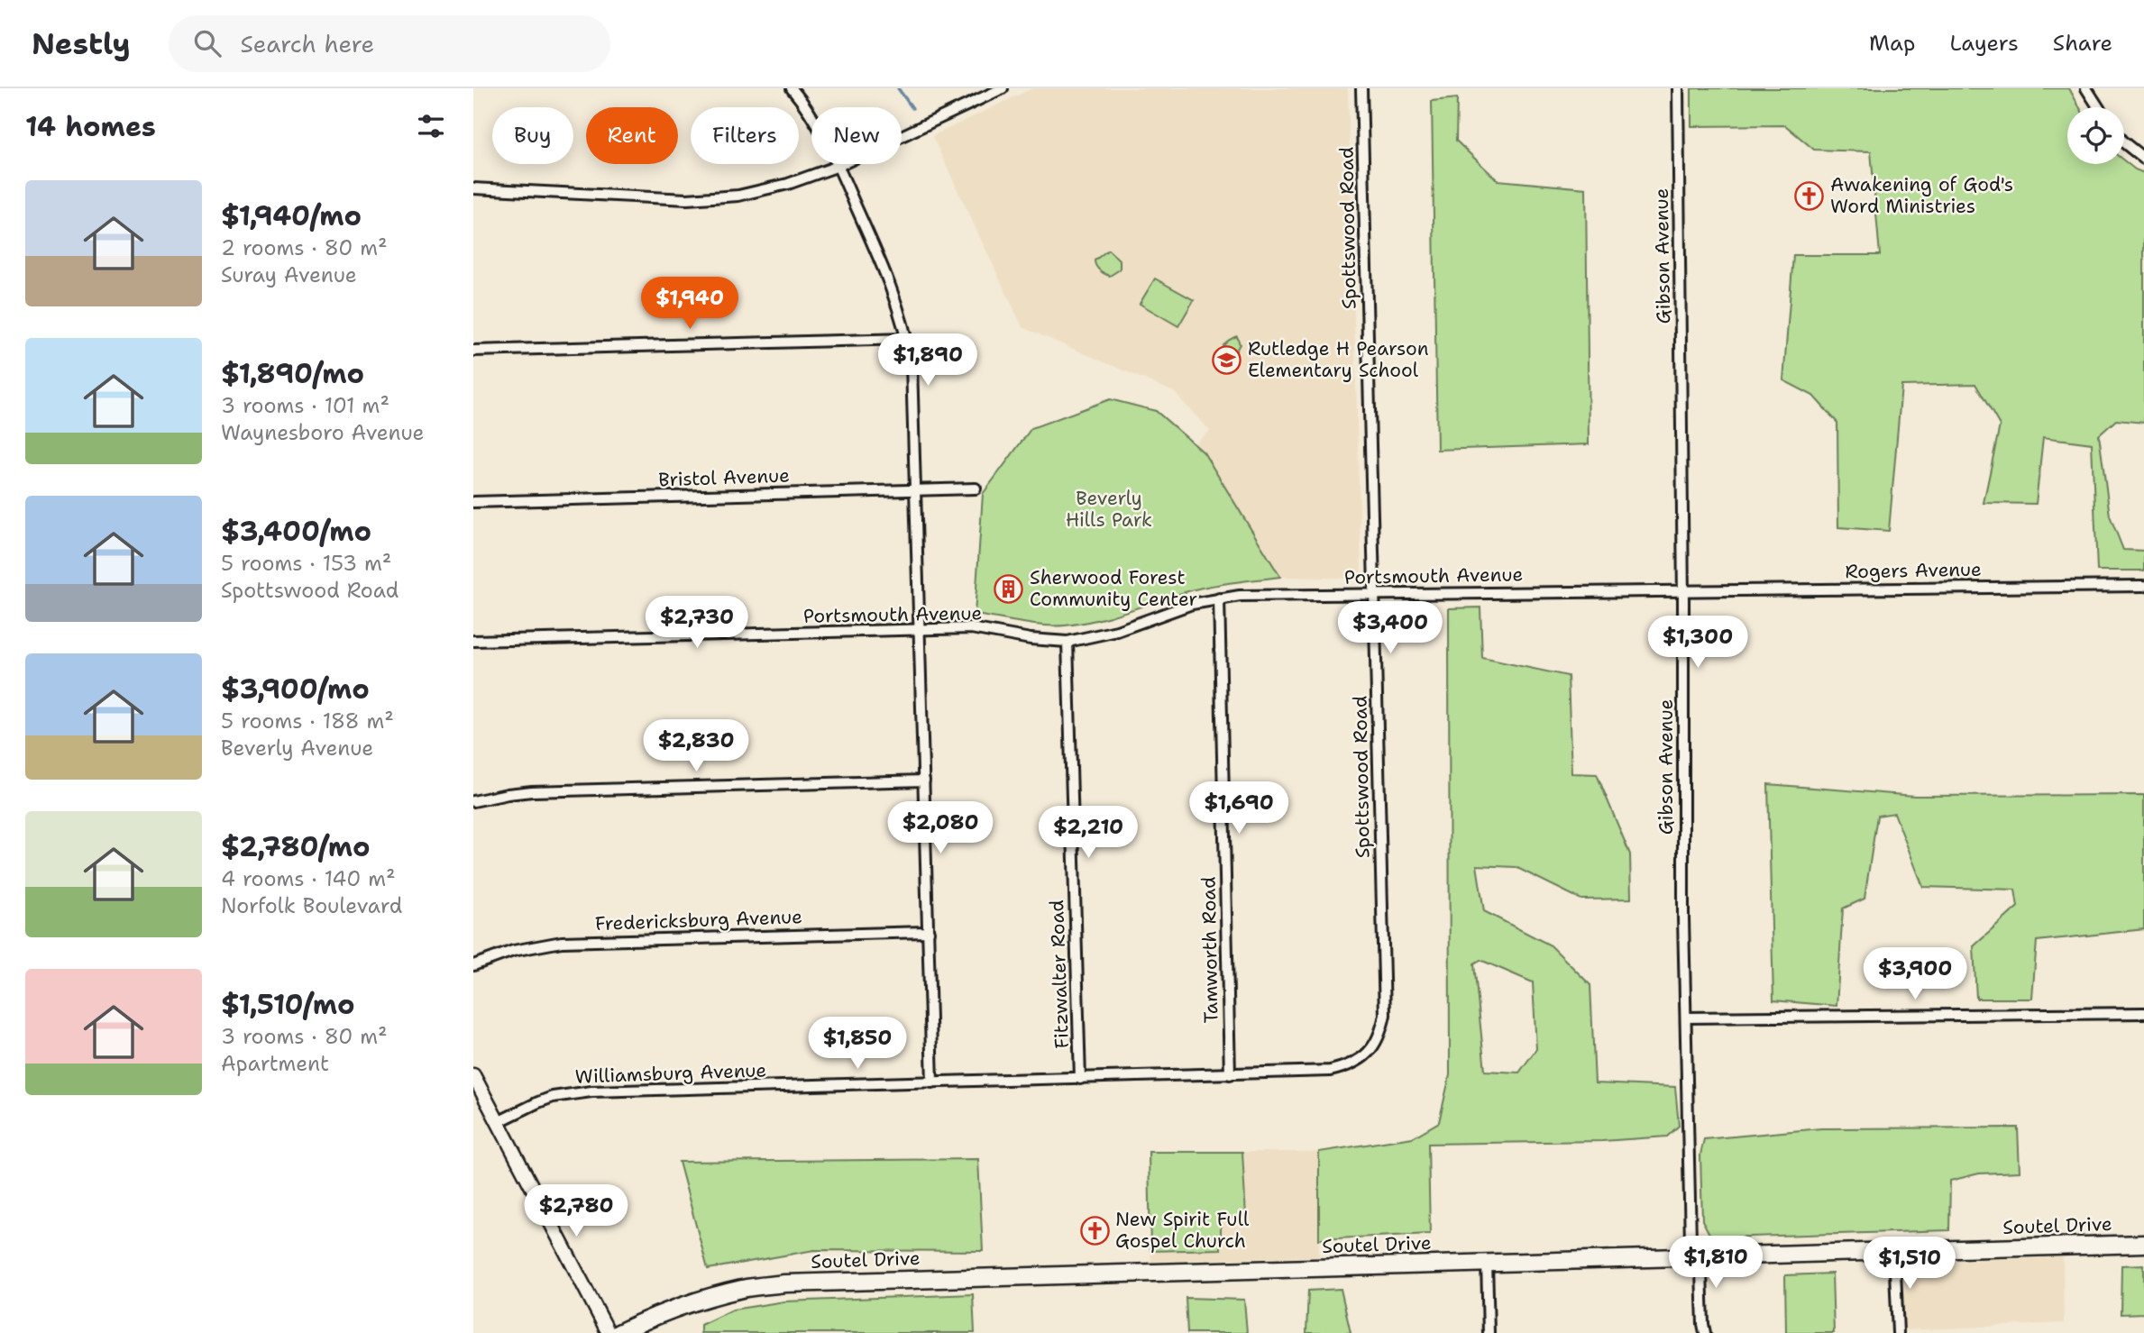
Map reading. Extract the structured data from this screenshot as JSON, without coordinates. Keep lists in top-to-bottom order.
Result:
{
  "streets": {
    "main road": ["Soutel Drive"],
    "street": [
      "Spottswood Road",
      "Gibson Avenue",
      "Bristol Avenue",
      "Rogers Avenue",
      "Portsmouth Avenue",
      "Fredericksburg Avenue",
      "Tamworth Road",
      "Fitzwalter Road",
      "Williamsburg Avenue"
    ]
  },
  "crossings": [
    ["Spottswood Road", "Portsmouth Avenue"],
    ["Spottswood Road", "Tamworth Road"],
    ["Spottswood Road", "Williamsburg Avenue"],
    ["Gibson Avenue", "Rogers Avenue"],
    ["Gibson Avenue", "Portsmouth Avenue"],
    ["Gibson Avenue", "Soutel Drive"],
    ["Rogers Avenue", "Portsmouth Avenue"],
    ["Portsmouth Avenue", "Tamworth Road"],
    ["Portsmouth Avenue", "Fitzwalter Road"],
    ["Tamworth Road", "Williamsburg Avenue"],
    ["Fitzwalter Road", "Williamsburg Avenue"]
  ],
  "parks": ["Beverly Hills Park"],
  "places": {
    "church": ["Awakening of God's Word Ministries", "New Spirit Full Gospel Church"],
    "school or university": ["Rutledge H Pearson Elementary School"],
    "building": ["Sherwood Forest Community Center"]
  },
  "page": {
    "header": "Nestly",
    "search": "Search here",
    "nav": ["Map", "Layers", "Share"],
    "heading": "14 homes",
    "chip": [
      "Buy",
      "Rent",
      "Filters",
      "New"
    ],
    "list": [
      {
        "name": "$1,940/mo",
        "note": "2 rooms · 80 m² · Suray Avenue"
      },
      {
        "name": "$1,890/mo",
        "note": "3 rooms · 101 m² · Waynesboro Avenue"
      },
      {
        "name": "$3,400/mo",
        "note": "5 rooms · 153 m² · Spottswood Road"
      },
      {
        "name": "$3,900/mo",
        "note": "5 rooms · 188 m² · Beverly Avenue"
      },
      {
        "name": "$2,780/mo",
        "note": "4 rooms · 140 m² · Norfolk Boulevard"
      },
      {
        "name": "$1,510/mo",
        "note": "3 rooms · 80 m² · Apartment"
      }
    ],
    "price": [
      "$1,940",
      "$1,890",
      "$2,730",
      "$3,400",
      "$1,300",
      "$2,830",
      "$1,690",
      "$2,080",
      "$2,210",
      "$3,900",
      "$1,850",
      "$2,780",
      "$1,810",
      "$1,510"
    ]
  }
}
